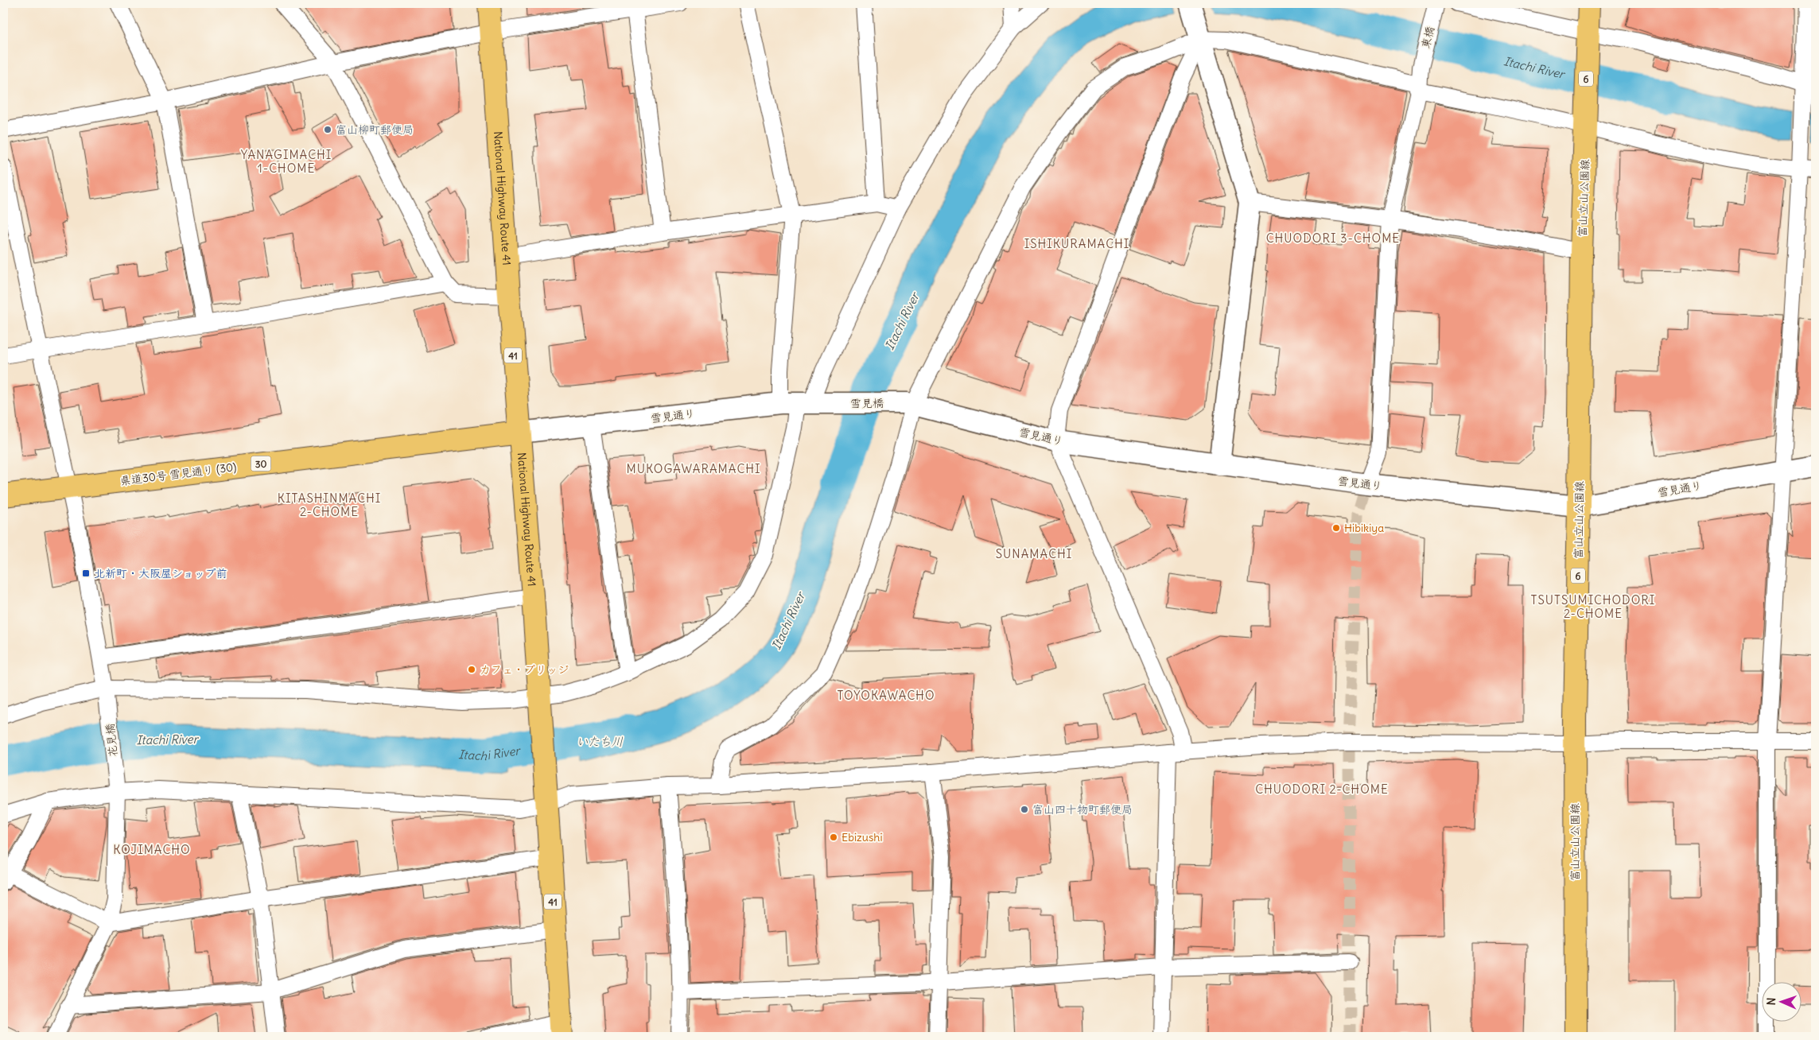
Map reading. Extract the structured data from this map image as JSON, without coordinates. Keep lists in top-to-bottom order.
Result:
{
  "streets": {
    "main road": [
      "6",
      "富山立山公園線",
      "National Highway Route 41",
      "41",
      "30",
      "県道30号 雪見通り (30)"
    ],
    "street": [
      "東橋",
      "雪見橋",
      "雪見通り",
      "花見橋"
    ]
  },
  "crossings": [
    ["東橋", "雪見通り"],
    ["富山立山公園線", "雪見通り"],
    ["National Highway Route 41", "雪見通り"],
    ["National Highway Route 41", "県道30号 雪見通り (30)"],
    ["雪見橋", "雪見通り"],
    ["雪見通り", "県道30号 雪見通り (30)"],
    ["県道30号 雪見通り (30)", "花見橋"]
  ],
  "districts": [
    "YANAGIMACHI 1-CHOME",
    "CHUODORI 3-CHOME",
    "ISHIKURAMACHI",
    "MUKOGAWARAMACHI",
    "KITASHINMACHI 2-CHOME",
    "SUNAMACHI",
    "TSUTSUMICHODORI 2-CHOME",
    "TOYOKAWACHO",
    "CHUODORI 2-CHOME",
    "KOJIMACHO"
  ],
  "water": ["Itachi River", "いたち川"],
  "places": {
    "other": [
      "富山柳町郵便局",
      "Hibikiya",
      "カフェ・ブリッジ",
      "富山四十物町郵便局",
      "Ebizushi"
    ],
    "transit": ["北新町・大阪屋ショップ前"]
  },
  "north": "left"
}
